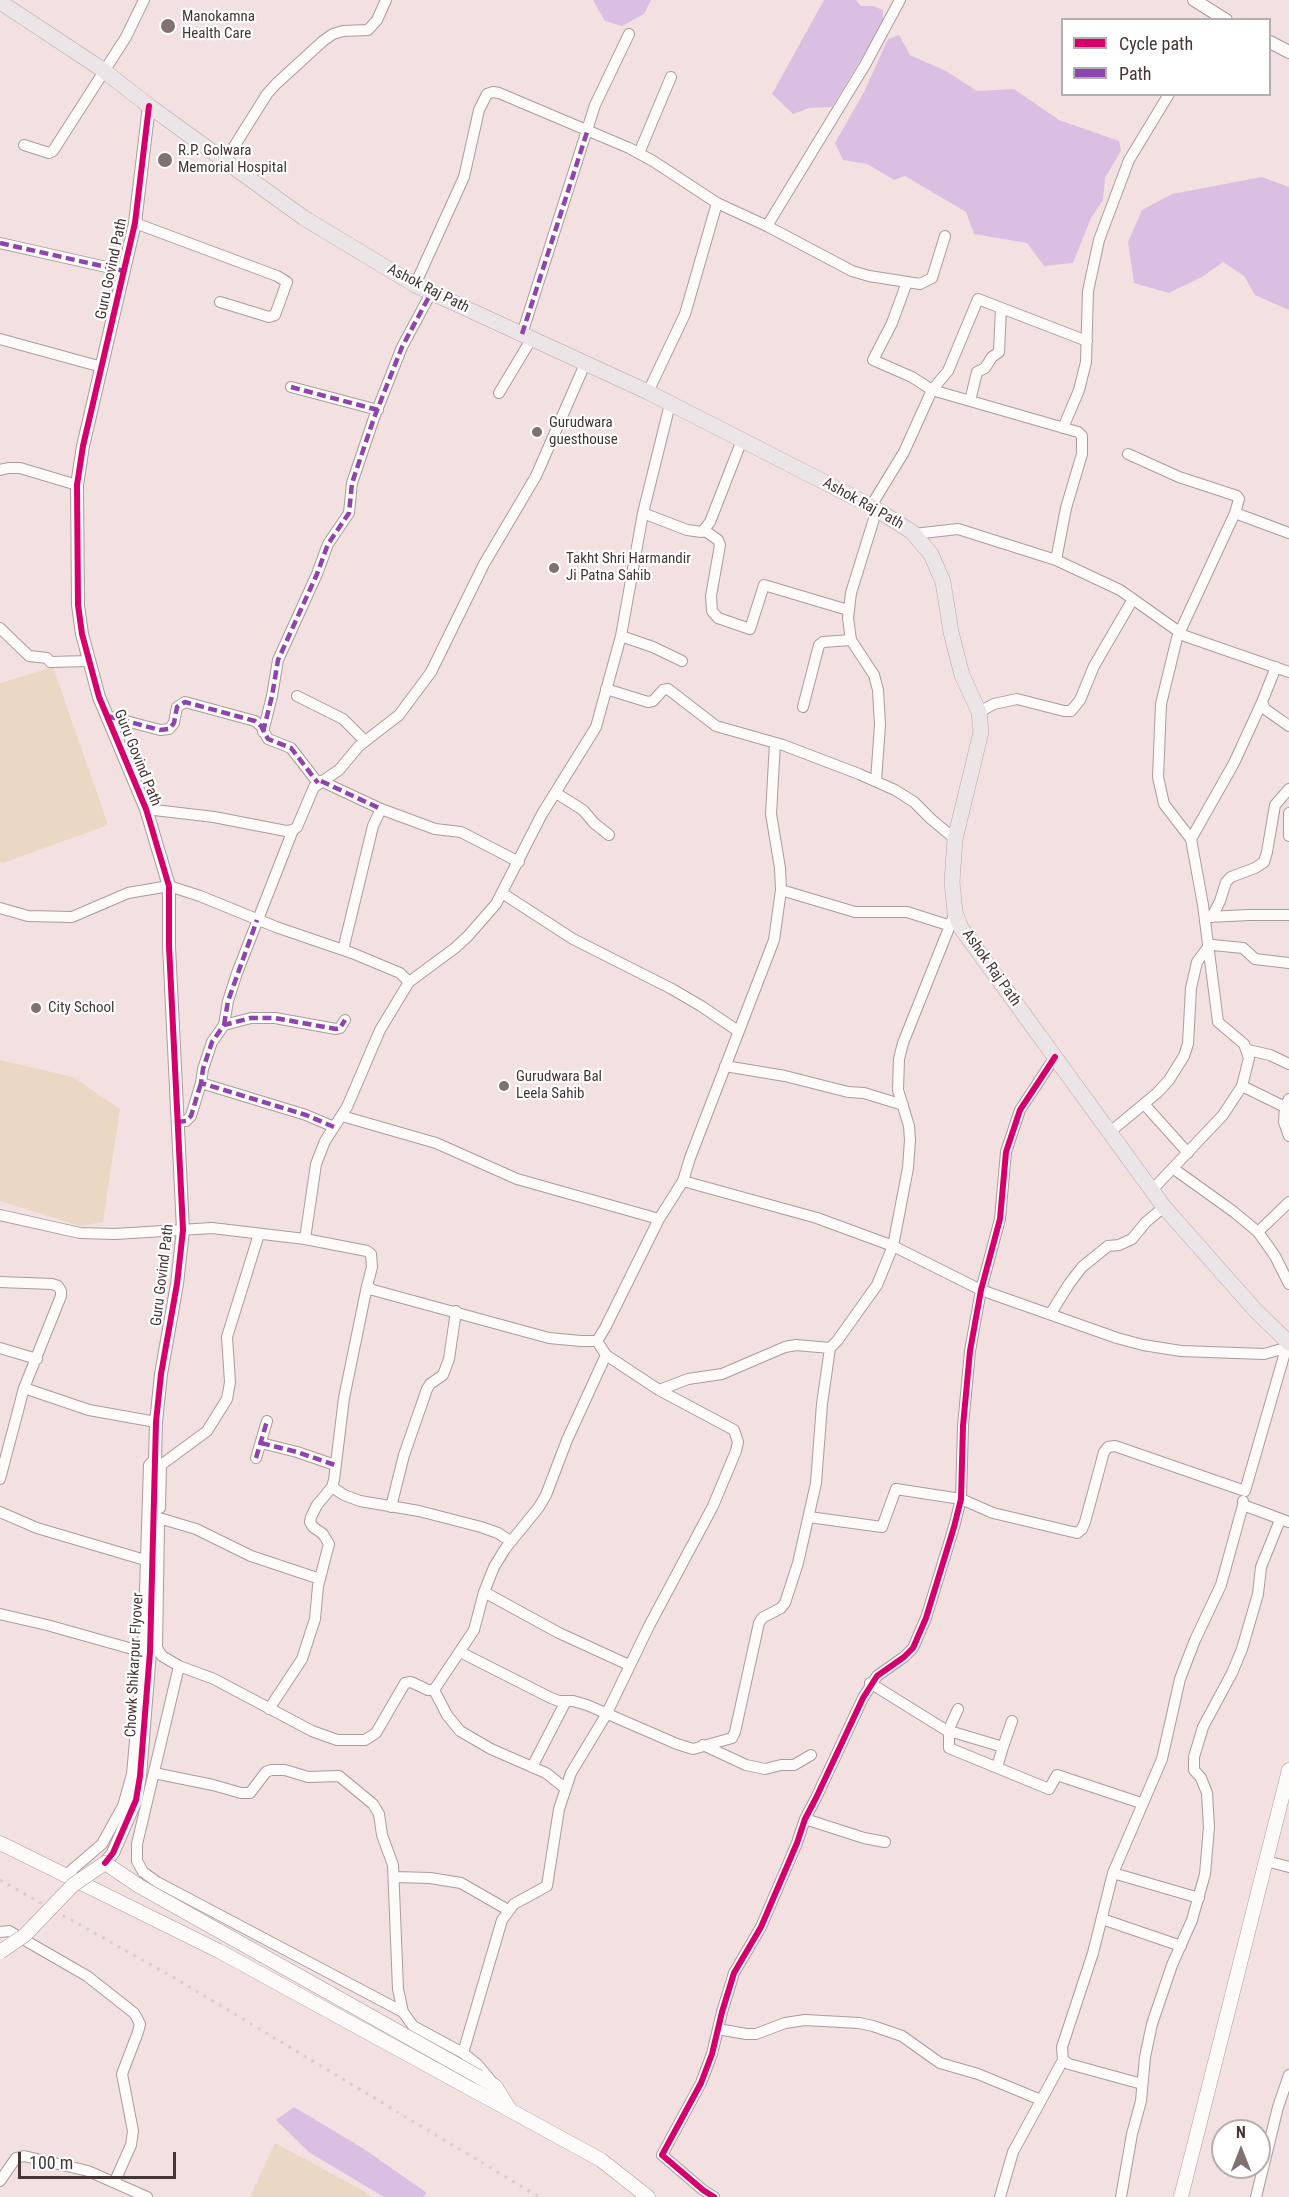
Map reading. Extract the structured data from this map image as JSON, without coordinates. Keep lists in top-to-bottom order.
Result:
{
  "streets": {
    "main road": ["Ashok Raj Path", "Chowk Shikarpur Flyover"],
    "street": ["Guru Govind Path"]
  },
  "crossings": [
    ["Guru Govind Path", "Ashok Raj Path"],
    ["Guru Govind Path", "Chowk Shikarpur Flyover"]
  ],
  "places": [
    "Manokamna Health Care",
    "R.P. Golwara Memorial Hospital",
    "Gurudwara guesthouse",
    "Takht Shri Harmandir Ji Patna Sahib",
    "City School",
    "Gurudwara Bal Leela Sahib"
  ],
  "legend": ["Cycle path", "Path"],
  "scale_bar": "100 m",
  "north": "top"
}
